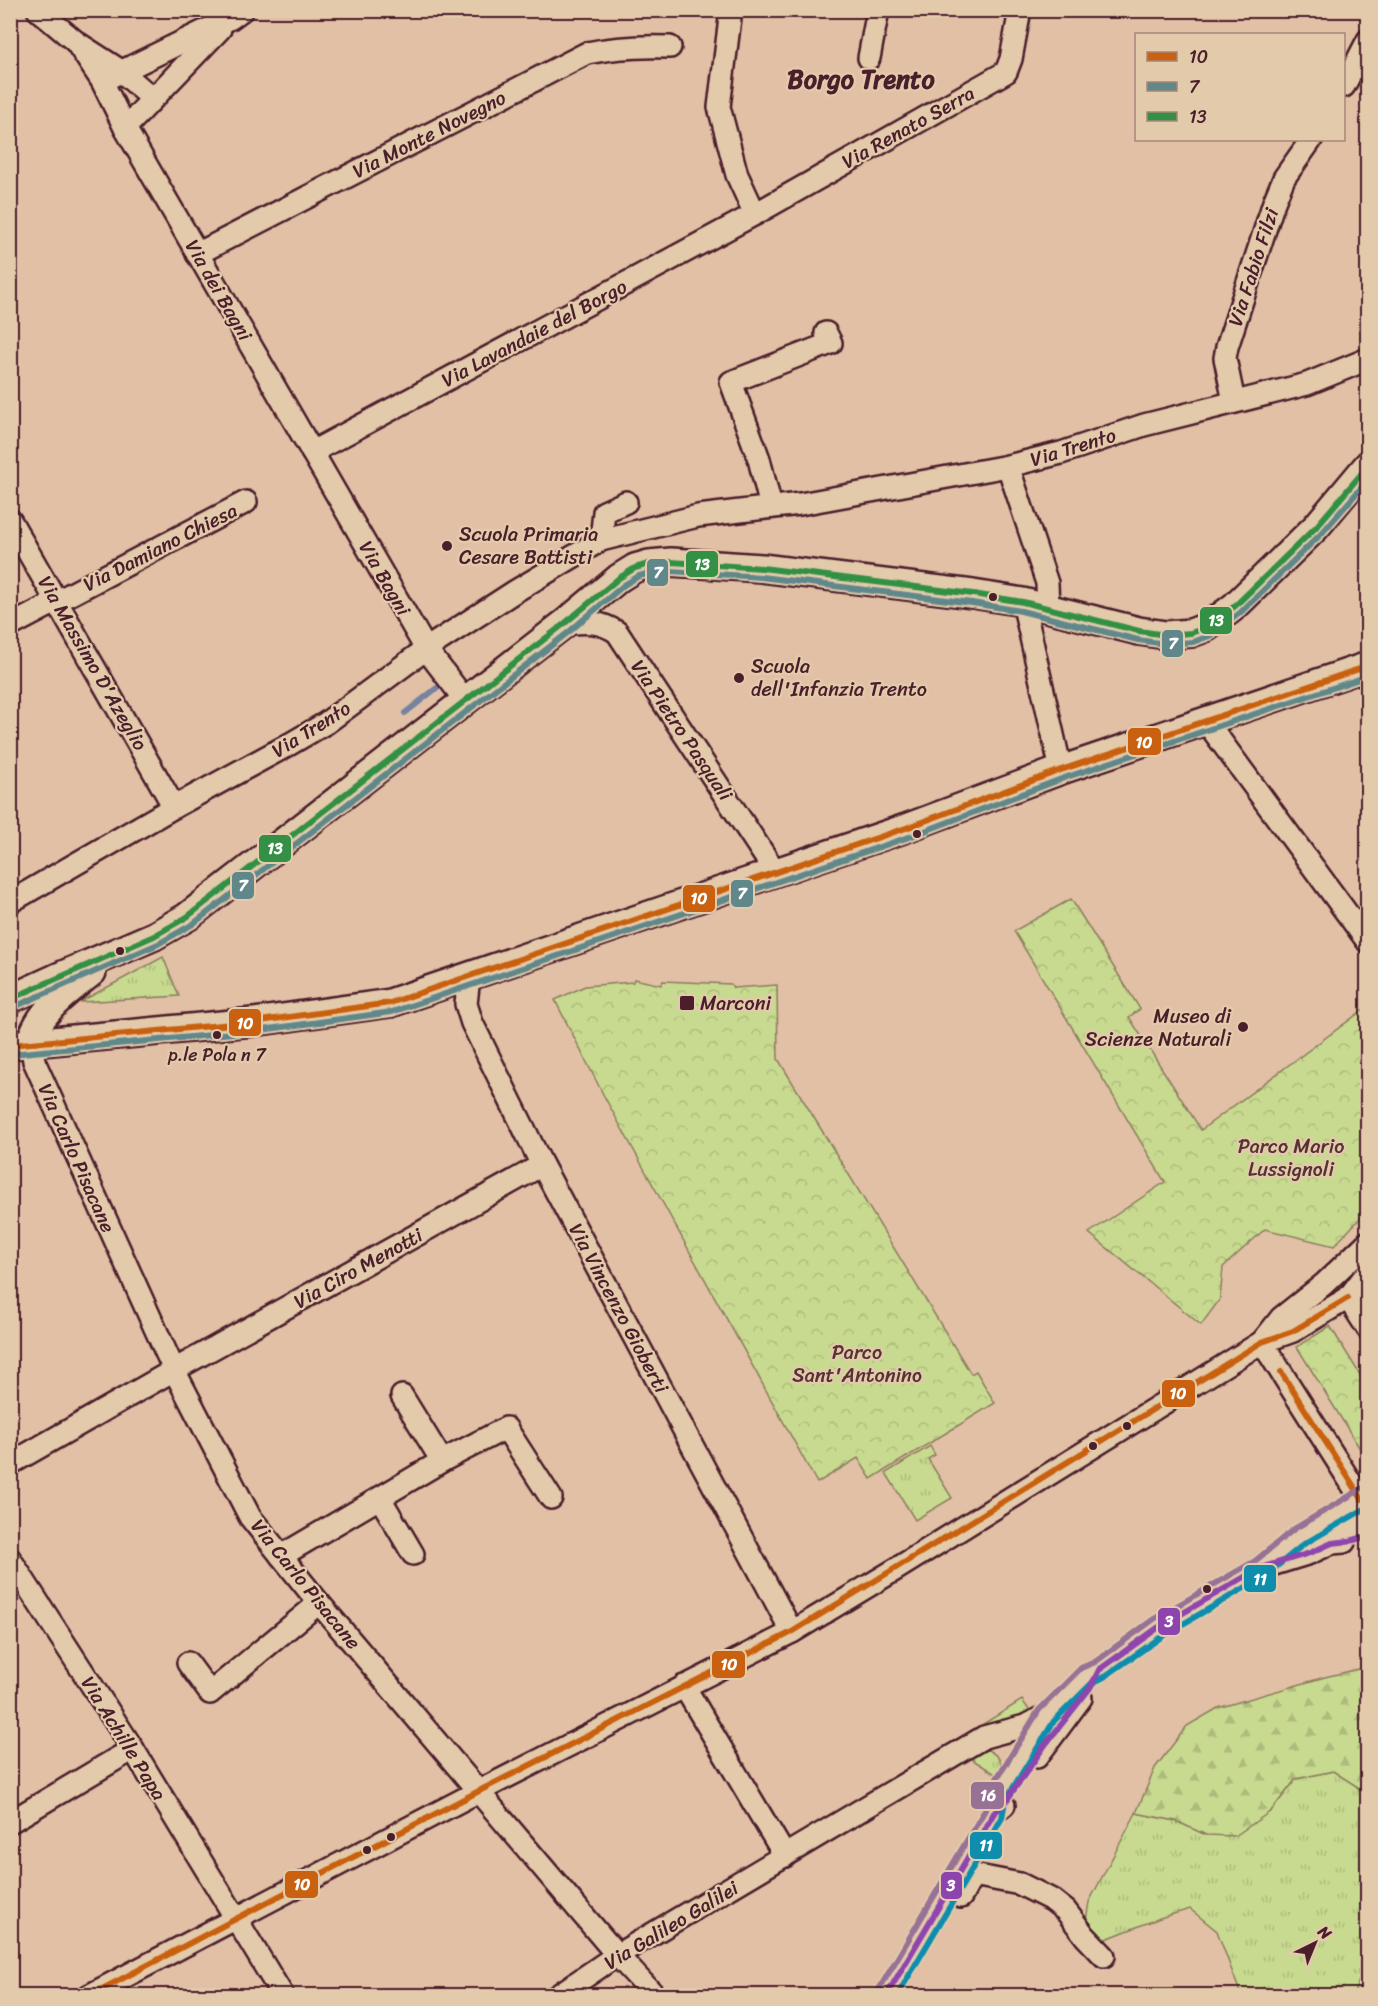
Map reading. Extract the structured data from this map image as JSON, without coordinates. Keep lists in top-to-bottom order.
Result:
{
  "streets": {
    "street": [
      "Via Renato Serra",
      "Via Monte Novegno",
      "Via Fabio Filzi",
      "Via dei Bagni",
      "Via Lavandaie del Borgo",
      "Via Trento",
      "Via Damiano Chiesa",
      "Via Bagni",
      "Via Massimo D'Azeglio",
      "Via Pietro Pasquali",
      "Via Carlo Pisacane",
      "Via Ciro Menotti",
      "Via Vincenzo Gioberti",
      "Via Achille Papa",
      "Via Galileo Galilei"
    ]
  },
  "crossings": [
    ["Via Renato Serra", "Via Lavandaie del Borgo"],
    ["Via Monte Novegno", "Via dei Bagni"],
    ["Via Fabio Filzi", "Via Trento"],
    ["Via dei Bagni", "Via Lavandaie del Borgo"],
    ["Via dei Bagni", "Via Bagni"],
    ["Via Lavandaie del Borgo", "Via Bagni"],
    ["Via Trento", "Via Bagni"],
    ["Via Trento", "Via Massimo D'Azeglio"],
    ["Via Damiano Chiesa", "Via Massimo D'Azeglio"],
    ["Via Carlo Pisacane", "Via Ciro Menotti"],
    ["Via Carlo Pisacane", "Via Galileo Galilei"],
    ["Via Ciro Menotti", "Via Vincenzo Gioberti"]
  ],
  "districts": ["Borgo Trento"],
  "parks": ["Parco Mario Lussignoli", "Parco Sant'Antonino"],
  "places": {
    "other": [
      "Scuola Primaria Cesare Battisti",
      "Scuola dell'Infanzia Trento",
      "Museo di Scienze Naturali",
      "p.le Pola n 7"
    ],
    "transit": ["Marconi"]
  },
  "lines": [
    "transit line 13",
    "transit line 7",
    "transit line 10",
    "transit line 16",
    "transit line 11",
    "transit line 3"
  ],
  "legend": ["10", "7", "13"],
  "north": "top right"
}
